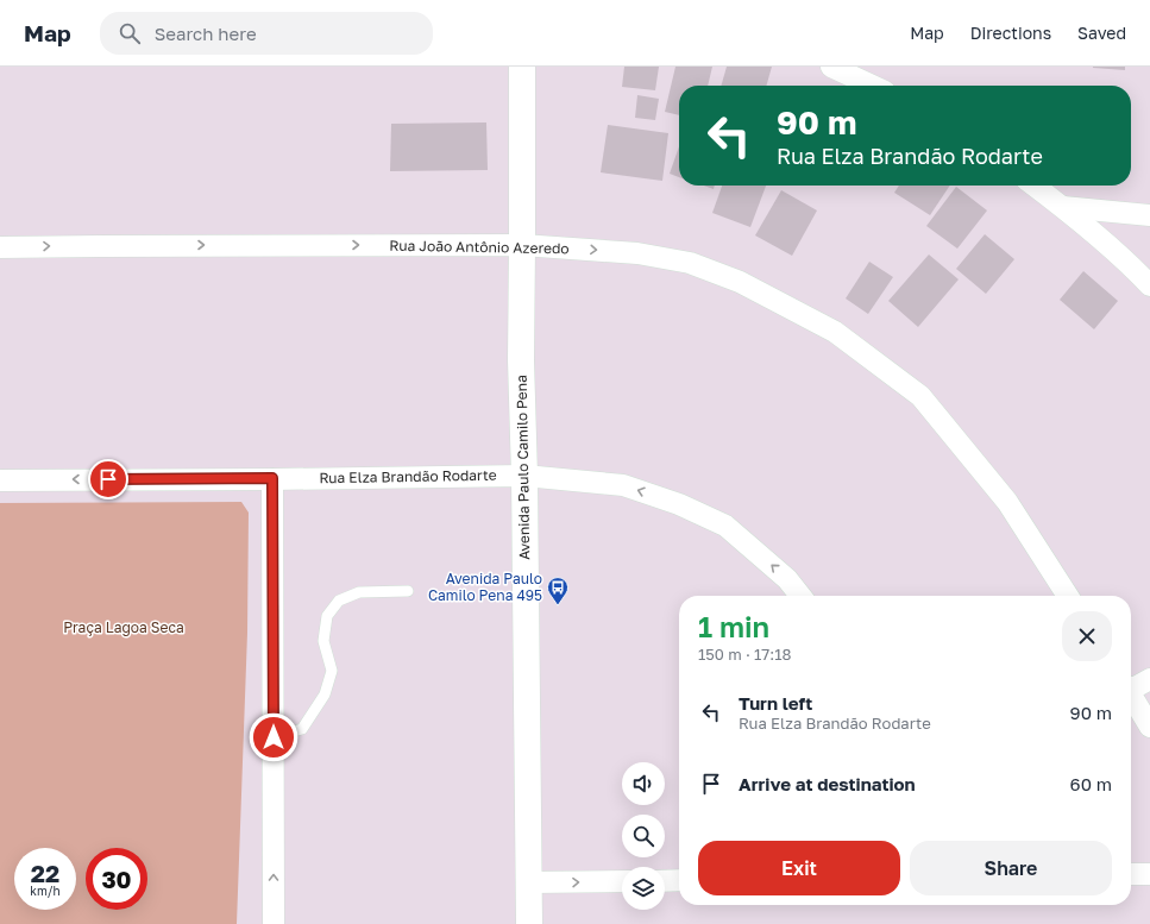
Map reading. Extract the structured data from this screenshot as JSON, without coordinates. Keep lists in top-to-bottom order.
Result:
{
  "streets": {
    "street": ["Rua João Antônio Azeredo", "Avenida Paulo Camilo Pena", "Rua Elza Brandão Rodarte"]
  },
  "crossings": [
    ["Rua João Antônio Azeredo", "Avenida Paulo Camilo Pena"],
    ["Avenida Paulo Camilo Pena", "Rua Elza Brandão Rodarte"]
  ],
  "one_way": ["Rua João Antônio Azeredo", "Rua Elza Brandão Rodarte"],
  "parks": ["Praça Lagoa Seca"],
  "places": {
    "bus stop": ["Avenida Paulo Camilo Pena 495"]
  },
  "page": {
    "header": "Map",
    "search": "Search here",
    "nav": ["Map", "Directions", "Saved"],
    "turn": ["90 m", "Rua Elza Brandão Rodarte"],
    "heading": ["1 min", "150 m · 17:18"],
    "list": [
      {
        "name": "Turn left",
        "note": "Rua Elza Brandão Rodarte",
        "value": "90 m"
      },
      {
        "name": "Arrive at destination",
        "value": "60 m"
      }
    ],
    "buttons": ["Exit", "Share"],
    "speed": "22 km/h",
    "limit": "30"
  }
}
